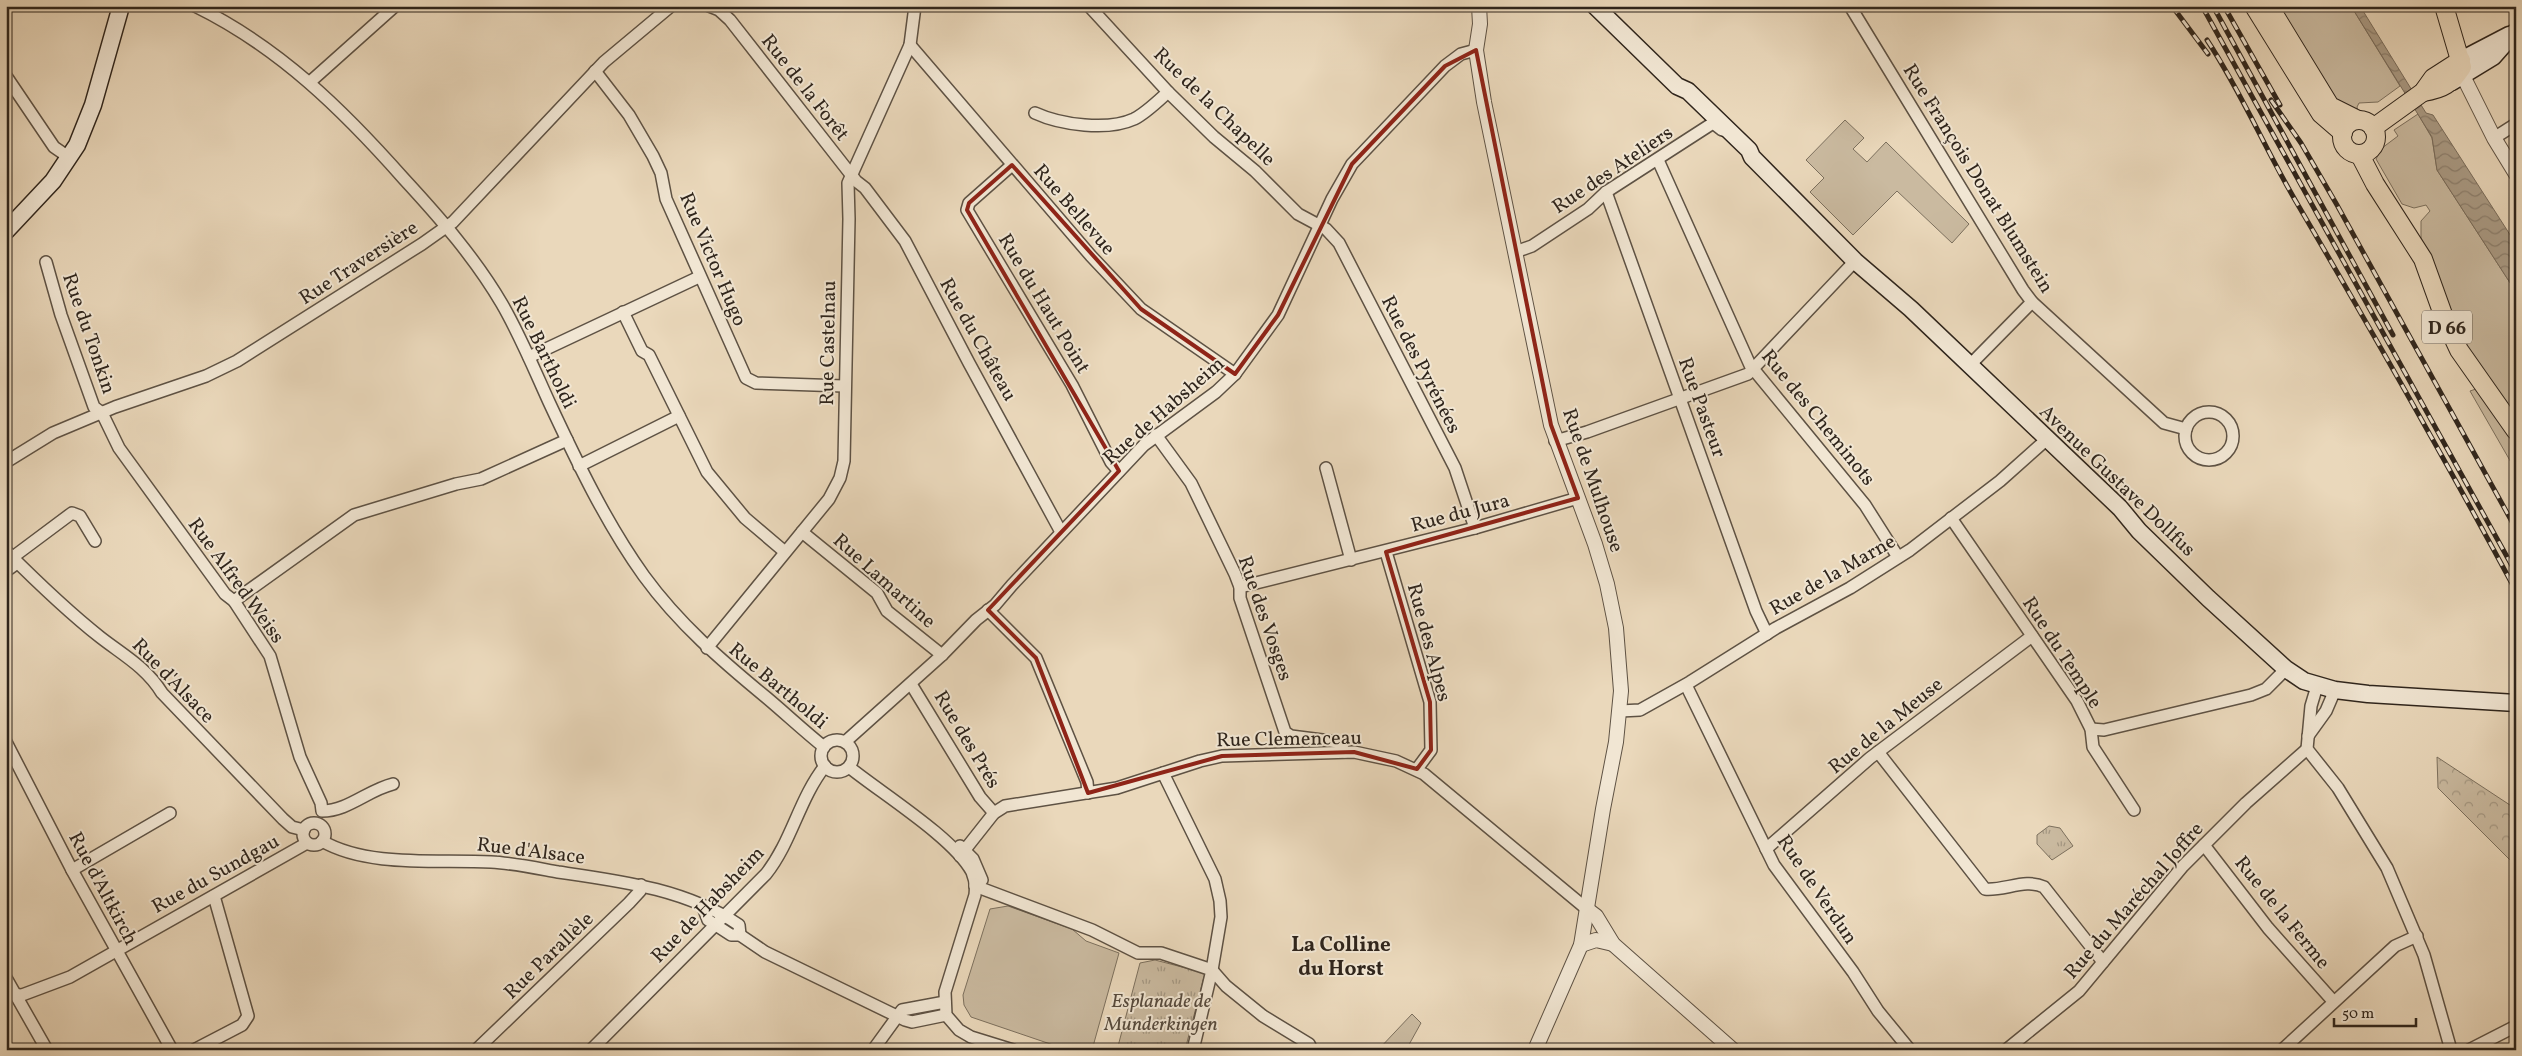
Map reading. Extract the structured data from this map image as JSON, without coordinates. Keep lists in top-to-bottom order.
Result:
{
  "streets": {
    "main road": ["D 66", "Avenue Gustave Dollfus"],
    "street": [
      "Rue de la Forêt",
      "Rue de la Chapelle",
      "Rue des Ateliers",
      "Rue François Donat Blumstein",
      "Rue Bellevue",
      "Rue Victor Hugo",
      "Rue Traversière",
      "Rue du Haut Point",
      "Rue du Tonkin",
      "Rue du Château",
      "Rue Castelnau",
      "Rue Bartholdi",
      "Rue des Pyrénées",
      "Rue Pasteur",
      "Rue de Habsheim",
      "Rue des Cheminots",
      "Rue de Mulhouse",
      "Rue du Jura",
      "Rue de la Marne",
      "Rue Alfred Weiss",
      "Rue Lamartine",
      "Rue des Vosges",
      "Rue des Alpes",
      "Rue du Temple",
      "Rue d'Alsace",
      "Rue de la Meuse",
      "Rue Clemenceau",
      "Rue des Prés",
      "Rue du Sundgau",
      "Rue d'Altkirch",
      "Rue de Verdun",
      "Rue du Maréchal Joffre",
      "Rue de la Ferme",
      "Rue Parallèle"
    ]
  },
  "crossings": [
    ["Rue de la Forêt", "Rue du Château"],
    ["Rue de la Forêt", "Rue Castelnau"],
    ["Rue de la Chapelle", "Rue des Pyrénées"],
    ["Rue de la Chapelle", "Rue de Habsheim"],
    ["Rue des Ateliers", "Rue Pasteur"],
    ["Rue des Ateliers", "Rue des Cheminots"],
    ["Rue des Ateliers", "Rue de Mulhouse"],
    ["Rue des Ateliers", "Avenue Gustave Dollfus"],
    ["Rue Bellevue", "Rue du Haut Point"],
    ["Rue Bellevue", "Rue Castelnau"],
    ["Rue Bellevue", "Rue de Habsheim"],
    ["Rue Victor Hugo", "Rue Traversière"],
    ["Rue Victor Hugo", "Rue Castelnau"],
    ["Rue Traversière", "Rue du Tonkin"],
    ["Rue Traversière", "Rue Bartholdi"],
    ["Rue Traversière", "Rue Alfred Weiss"],
    ["Rue du Haut Point", "Rue de Habsheim"],
    ["Rue du Tonkin", "Rue Alfred Weiss"],
    ["Rue du Château", "Rue Castelnau"],
    ["Rue du Château", "Rue de Habsheim"],
    ["Rue Castelnau", "Rue Bartholdi"],
    ["Rue Castelnau", "Rue Lamartine"],
    ["Rue Bartholdi", "Rue de Habsheim"],
    ["Rue des Pyrénées", "Rue de Habsheim"],
    ["Rue des Pyrénées", "Rue du Jura"],
    ["Rue Pasteur", "Rue de la Marne"],
    ["Rue de Habsheim", "Rue de Mulhouse"],
    ["Rue de Habsheim", "Rue Lamartine"],
    ["Rue de Habsheim", "Rue des Vosges"],
    ["Rue de Habsheim", "Rue d'Alsace"],
    ["Rue de Habsheim", "Rue des Prés"],
    ["Rue des Cheminots", "Rue de la Marne"],
    ["Rue de Mulhouse", "Rue du Jura"],
    ["Rue de Mulhouse", "Rue de la Marne"],
    ["Rue de Mulhouse", "Rue Clemenceau"],
    ["Avenue Gustave Dollfus", "Rue de la Marne"],
    ["Rue du Jura", "Rue des Vosges"],
    ["Rue du Jura", "Rue des Alpes"],
    ["Rue de la Marne", "Rue du Temple"],
    ["Rue de la Marne", "Rue de Verdun"],
    ["Rue des Vosges", "Rue Clemenceau"],
    ["Rue des Alpes", "Rue Clemenceau"],
    ["Rue du Temple", "Rue de la Meuse"],
    ["Rue d'Alsace", "Rue du Sundgau"],
    ["Rue d'Alsace", "Rue Parallèle"],
    ["Rue de la Meuse", "Rue de Verdun"],
    ["Rue Clemenceau", "Rue des Prés"],
    ["Rue du Sundgau", "Rue d'Altkirch"],
    ["Rue du Maréchal Joffre", "Rue de la Ferme"]
  ],
  "districts": ["La Colline du Horst"],
  "parks": ["Esplanade de Munderkingen"],
  "scale_bar": "50 m"
}
